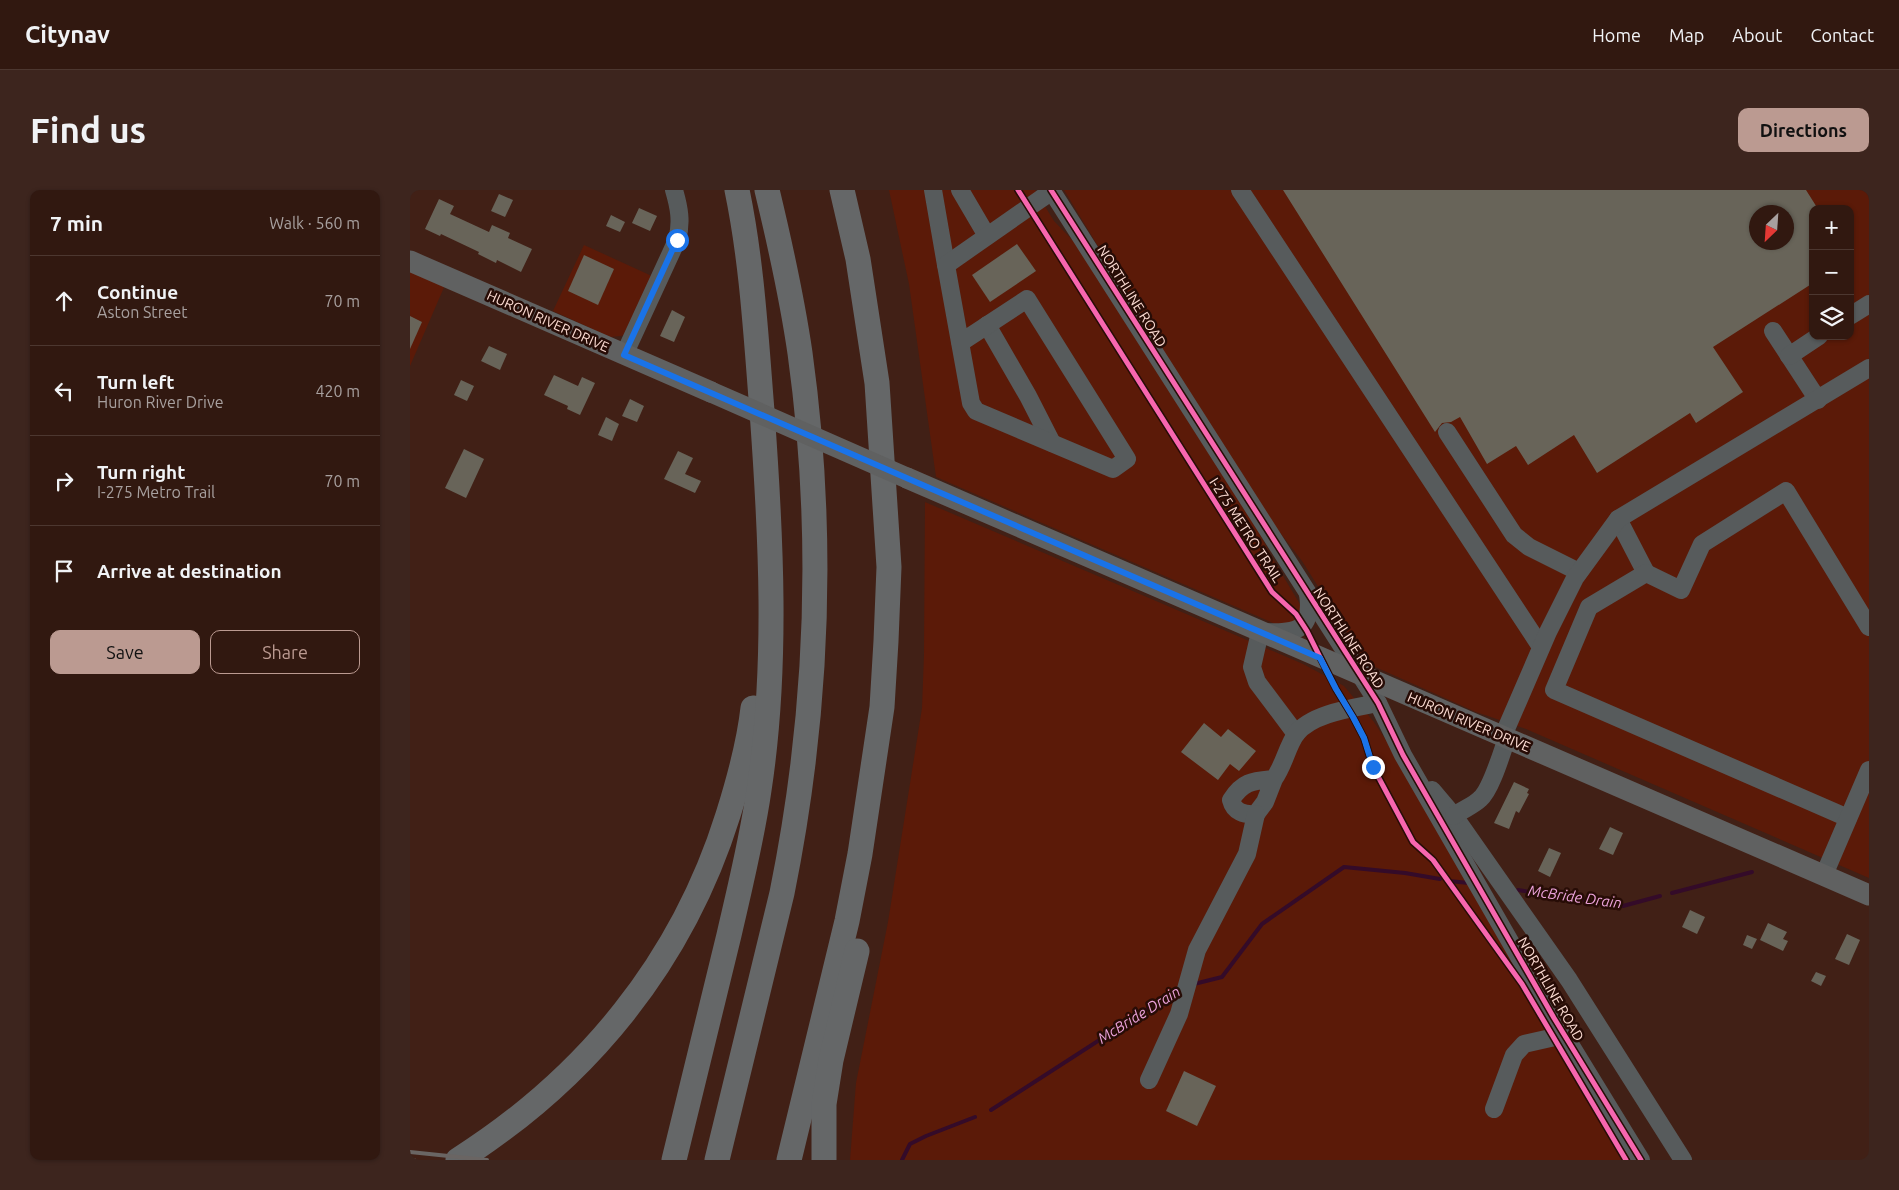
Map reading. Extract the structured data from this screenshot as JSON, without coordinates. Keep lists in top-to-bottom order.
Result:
{
  "streets": {
    "main road": ["HURON RIVER DRIVE"],
    "street": ["NORTHLINE ROAD"],
    "cycle path": ["I-275 METRO TRAIL"]
  },
  "crossings": [
    ["NORTHLINE ROAD", "HURON RIVER DRIVE"]
  ],
  "water": ["McBride Drain"],
  "north": "bottom left",
  "page": {
    "header": "Citynav",
    "nav": [
      "Home",
      "Map",
      "About",
      "Contact"
    ],
    "buttons": [
      "Directions",
      ["Save", "Share"]
    ],
    "title": "Find us",
    "heading": ["7 min", "Walk · 560 m"],
    "map_buttons": ["+", "−"],
    "list": [
      ["Continue", "Aston Street", "70 m"],
      ["Turn left", "Huron River Drive", "420 m"],
      ["Turn right", "I-275 Metro Trail", "70 m"],
      "Arrive at destination"
    ]
  }
}
